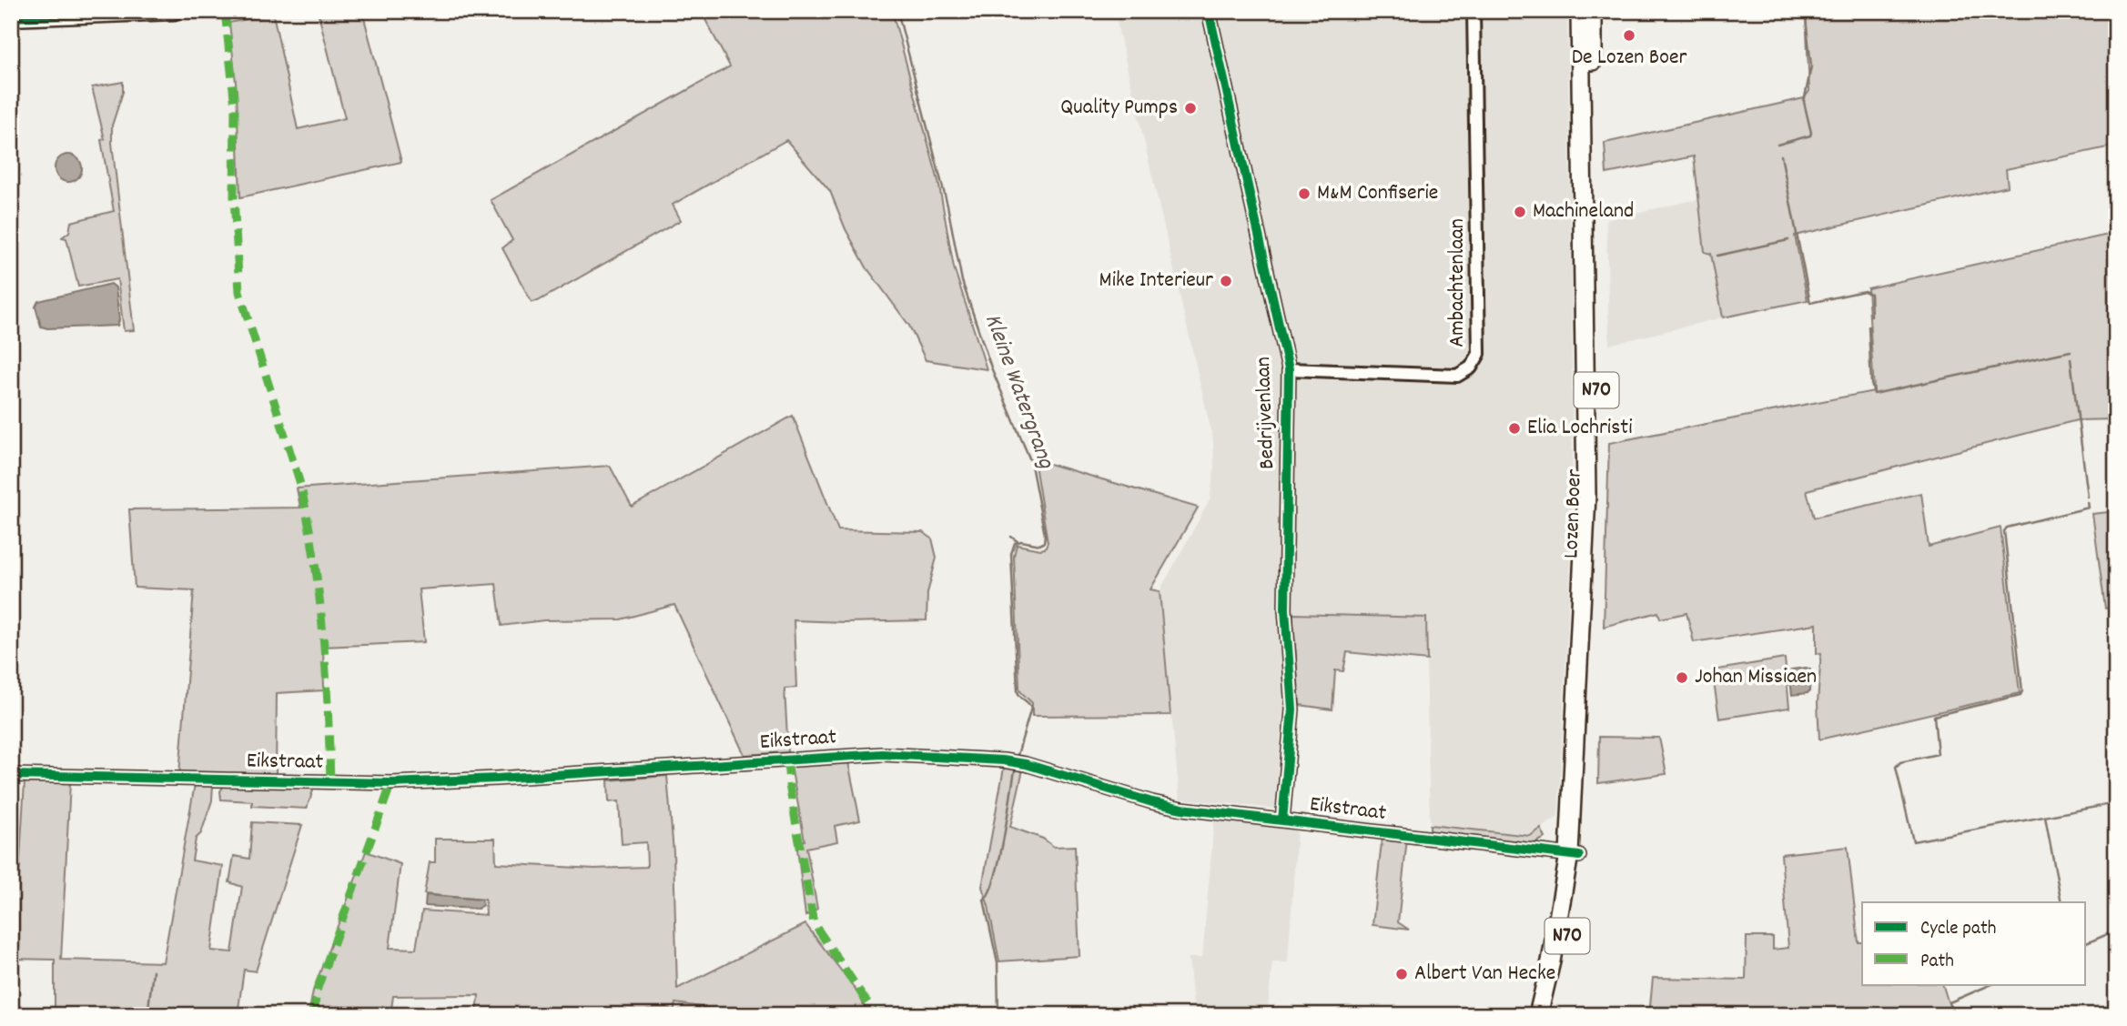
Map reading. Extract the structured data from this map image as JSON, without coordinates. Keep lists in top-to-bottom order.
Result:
{
  "streets": {
    "main road": ["N70", "Lozen Boer"],
    "street": ["Ambachtenlaan", "Bedrijvenlaan", "Eikstraat"]
  },
  "crossings": [
    ["Ambachtenlaan", "Bedrijvenlaan"],
    ["N70", "Lozen Boer"],
    ["N70", "Eikstraat"],
    ["Bedrijvenlaan", "Eikstraat"],
    ["Lozen Boer", "Eikstraat"]
  ],
  "water": ["Kleine Watergrang"],
  "places": [
    "De Lozen Boer",
    "Quality Pumps",
    "M&M Confiserie",
    "Machineland",
    "Mike Interieur",
    "Elia Lochristi",
    "Johan Missiaen",
    "Albert Van Hecke"
  ],
  "legend": ["Cycle path", "Path"]
}
